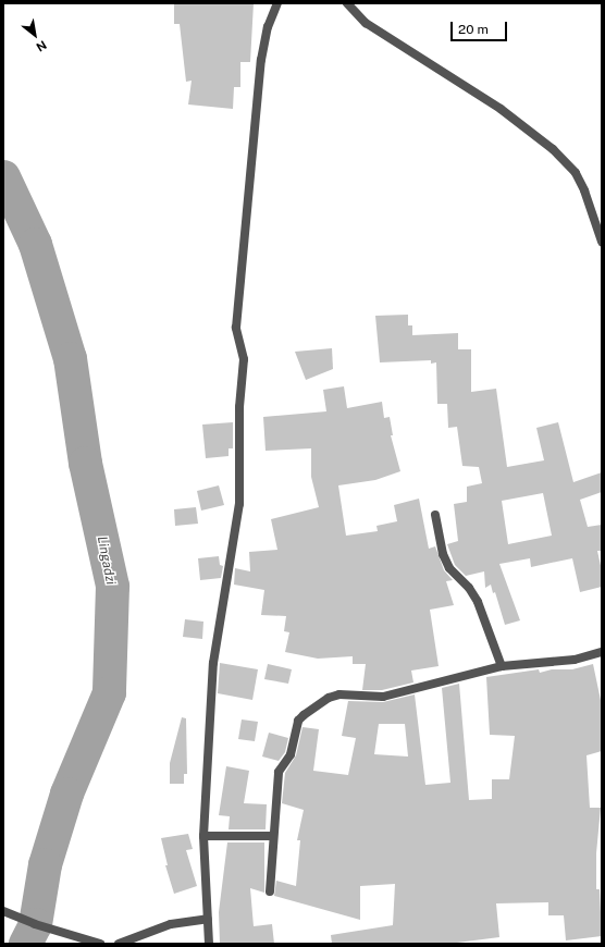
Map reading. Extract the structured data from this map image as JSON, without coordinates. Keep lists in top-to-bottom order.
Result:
{
  "water": ["Lingadzi"],
  "scale_bar": "20 m",
  "north": "bottom right"
}
